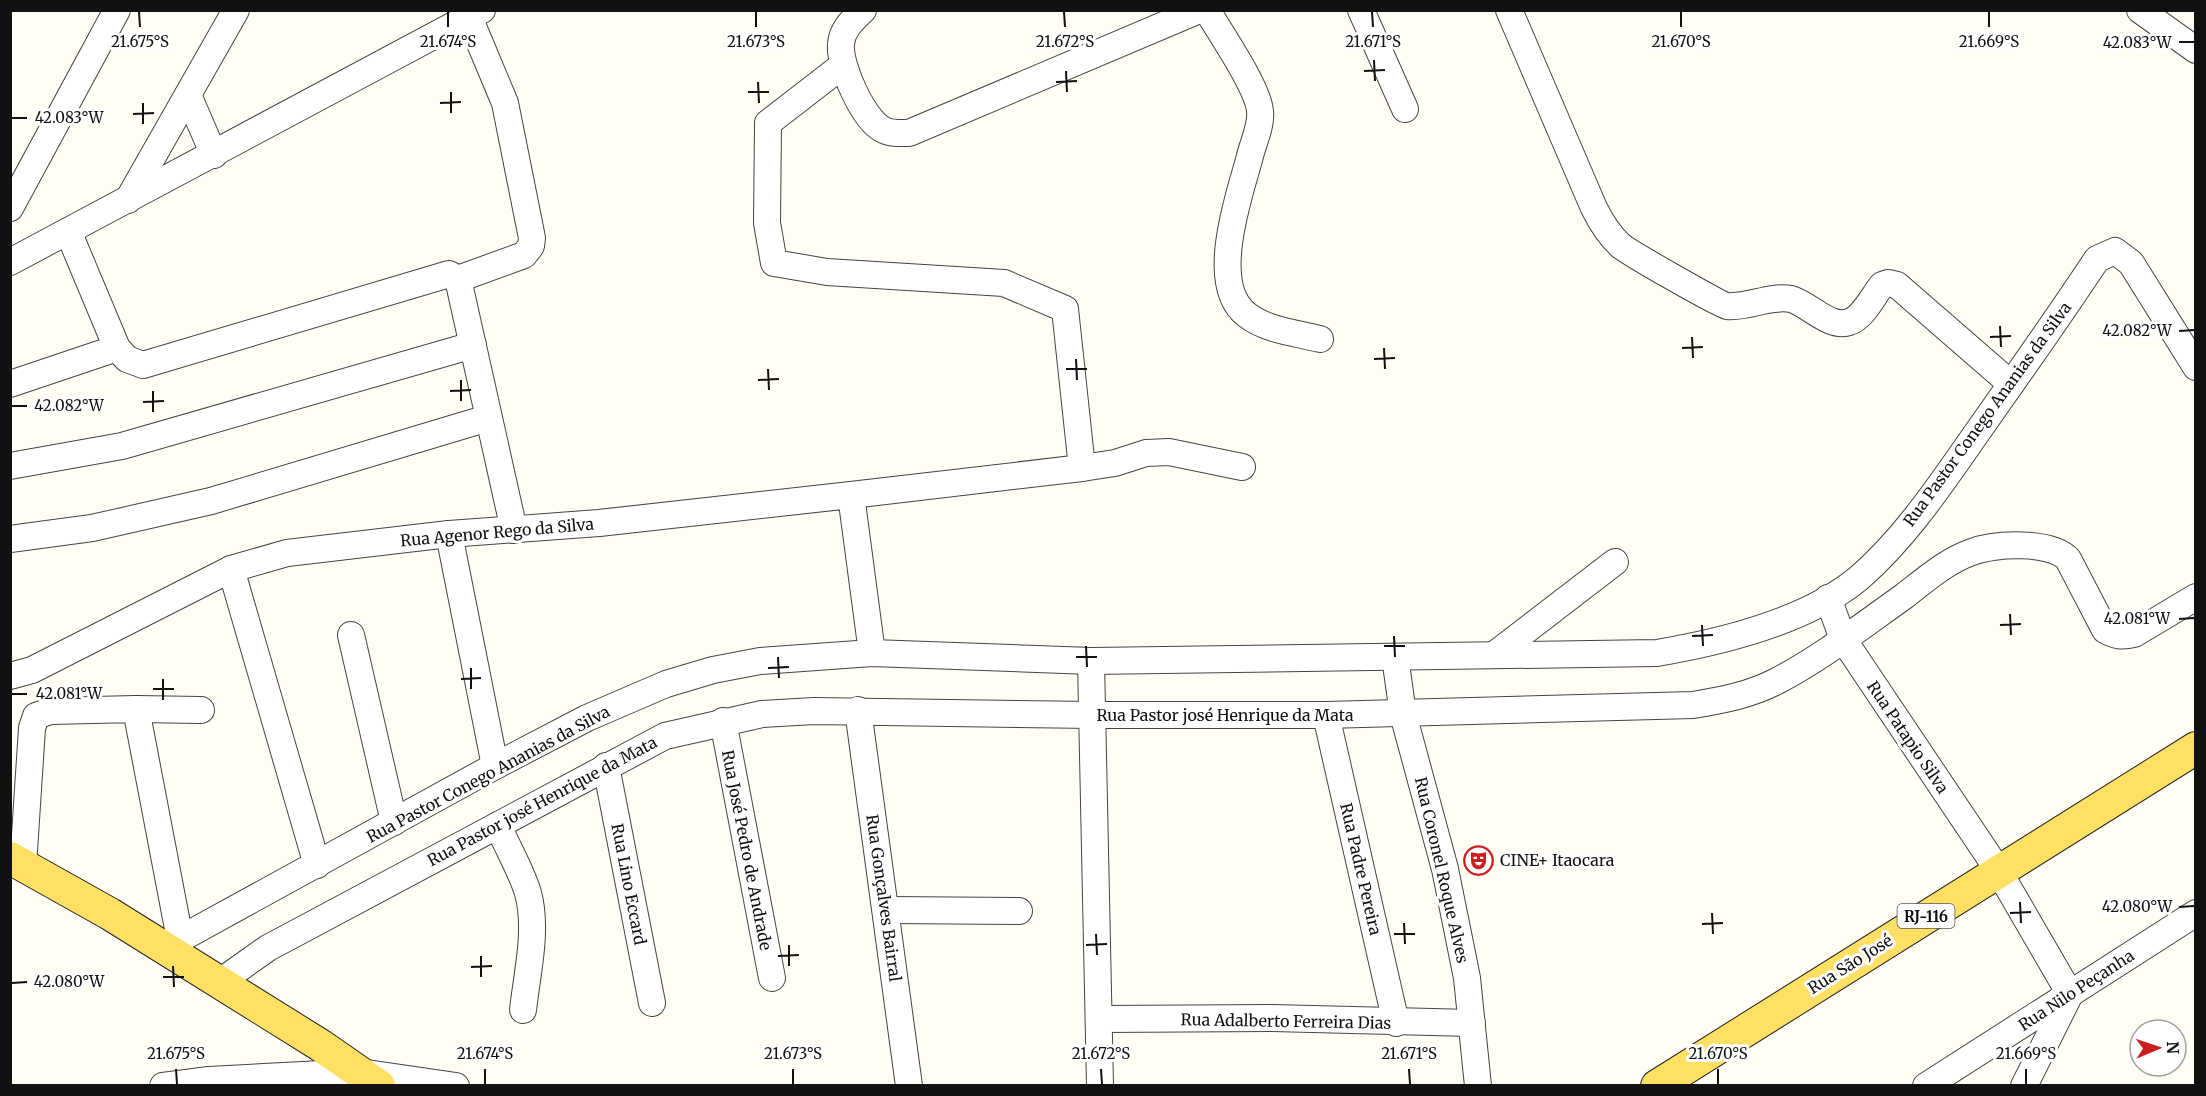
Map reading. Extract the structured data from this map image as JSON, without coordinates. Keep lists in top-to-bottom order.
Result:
{
  "streets": {
    "main road": ["RJ-116", "Rua São José"],
    "street": [
      "Rua Pastor Conego Ananias da Silva",
      "Rua Agenor Rego da Silva",
      "Rua Pastor josé Henrique da Mata",
      "Rua Patapio Silva",
      "Rua José Pedro de Andrade",
      "Rua Padre Pereira",
      "Rua Coronel Roque Alves",
      "Rua Lino Eccard",
      "Rua Gonçalves Bairral",
      "Rua Nilo Peçanha",
      "Rua Adalberto Ferreira Dias"
    ]
  },
  "crossings": [
    ["Rua Pastor Conego Ananias da Silva", "Rua Patapio Silva"],
    ["Rua Pastor Conego Ananias da Silva", "Rua Coronel Roque Alves"],
    ["Rua Pastor josé Henrique da Mata", "Rua Patapio Silva"],
    ["Rua Pastor josé Henrique da Mata", "Rua José Pedro de Andrade"],
    ["Rua Pastor josé Henrique da Mata", "Rua Padre Pereira"],
    ["Rua Pastor josé Henrique da Mata", "Rua Coronel Roque Alves"],
    ["Rua Pastor josé Henrique da Mata", "Rua Lino Eccard"],
    ["Rua Pastor josé Henrique da Mata", "Rua Gonçalves Bairral"],
    ["Rua Patapio Silva", "Rua São José"],
    ["Rua Patapio Silva", "Rua Nilo Peçanha"],
    ["Rua Padre Pereira", "Rua Adalberto Ferreira Dias"],
    ["Rua Coronel Roque Alves", "Rua Adalberto Ferreira Dias"]
  ],
  "places": {
    "theatre": ["CINE+ Itaocara"]
  },
  "north": "right",
  "coordinates": [
    "21.675°S",
    "21.674°S",
    "21.673°S",
    "21.672°S",
    "21.671°S",
    "21.670°S",
    "21.669°S",
    "42.083°W",
    "42.082°W",
    "42.081°W",
    "42.080°W"
  ]
}
